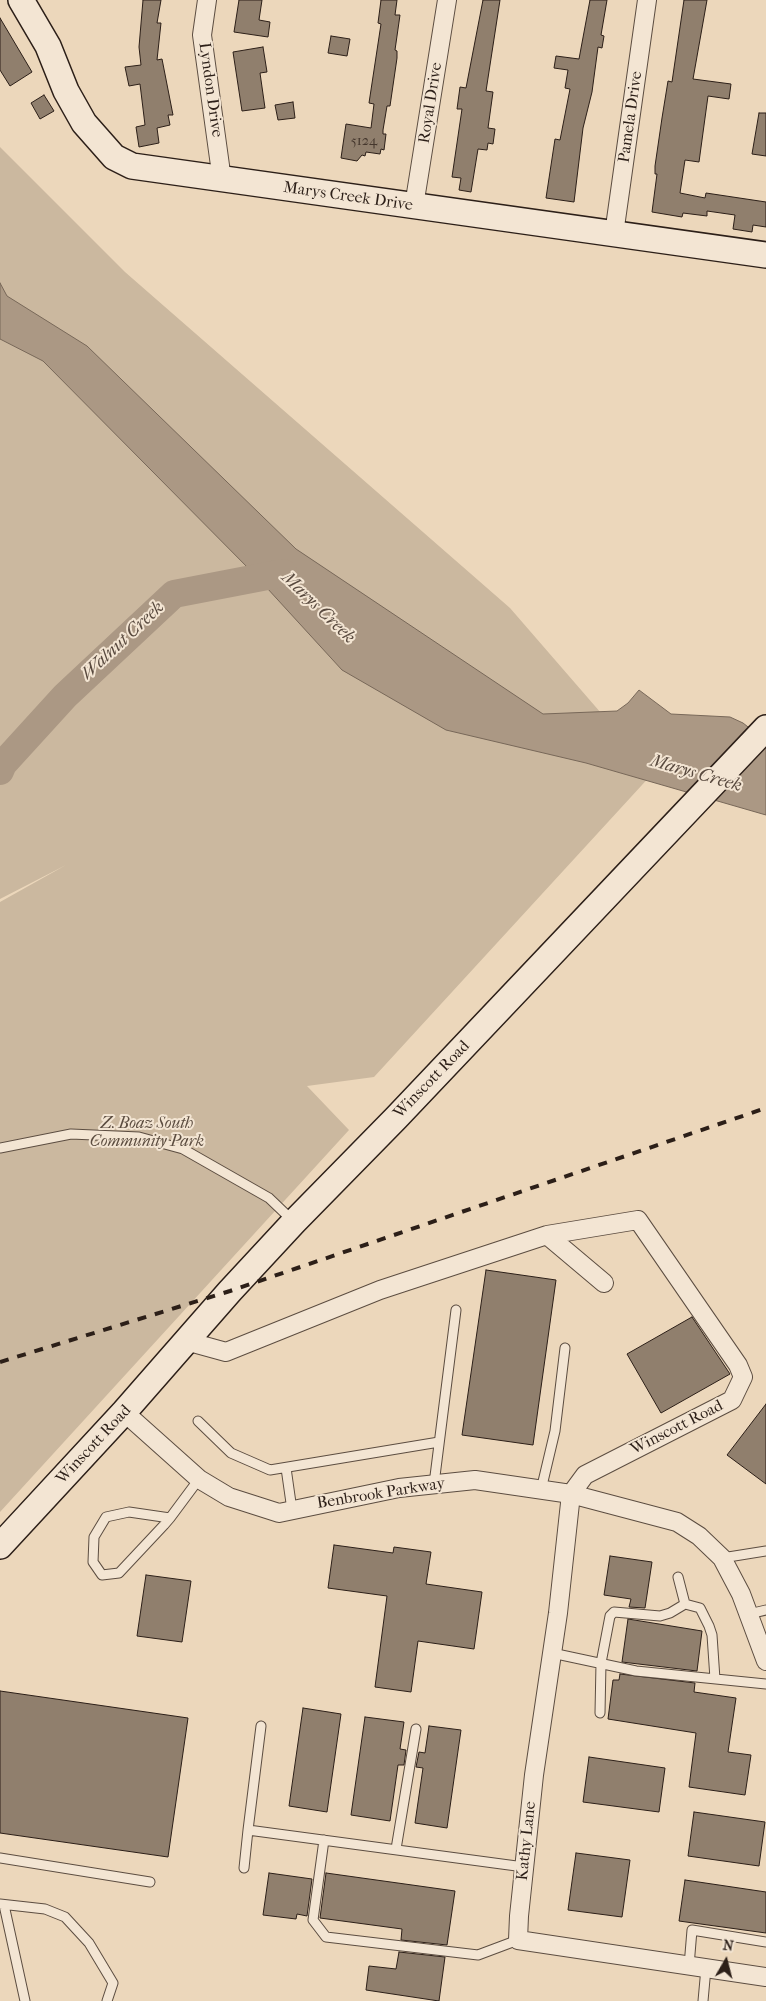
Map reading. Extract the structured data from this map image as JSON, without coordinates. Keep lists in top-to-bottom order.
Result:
{
  "streets": {
    "main road": ["Marys Creek Drive", "Winscott Road"],
    "street": [
      "Lyndon Drive",
      "Royal Drive",
      "Pamela Drive",
      "Benbrook Parkway",
      "Kathy Lane"
    ]
  },
  "crossings": [
    ["Lyndon Drive", "Marys Creek Drive"],
    ["Royal Drive", "Marys Creek Drive"],
    ["Pamela Drive", "Marys Creek Drive"],
    ["Winscott Road", "Benbrook Parkway"],
    ["Winscott Road", "Kathy Lane"],
    ["Benbrook Parkway", "Kathy Lane"]
  ],
  "water": ["Marys Creek", "Walnut Creek"],
  "parks": ["Z. Boaz South Community Park"],
  "house_numbers": ["5124"],
  "north": "top"
}
